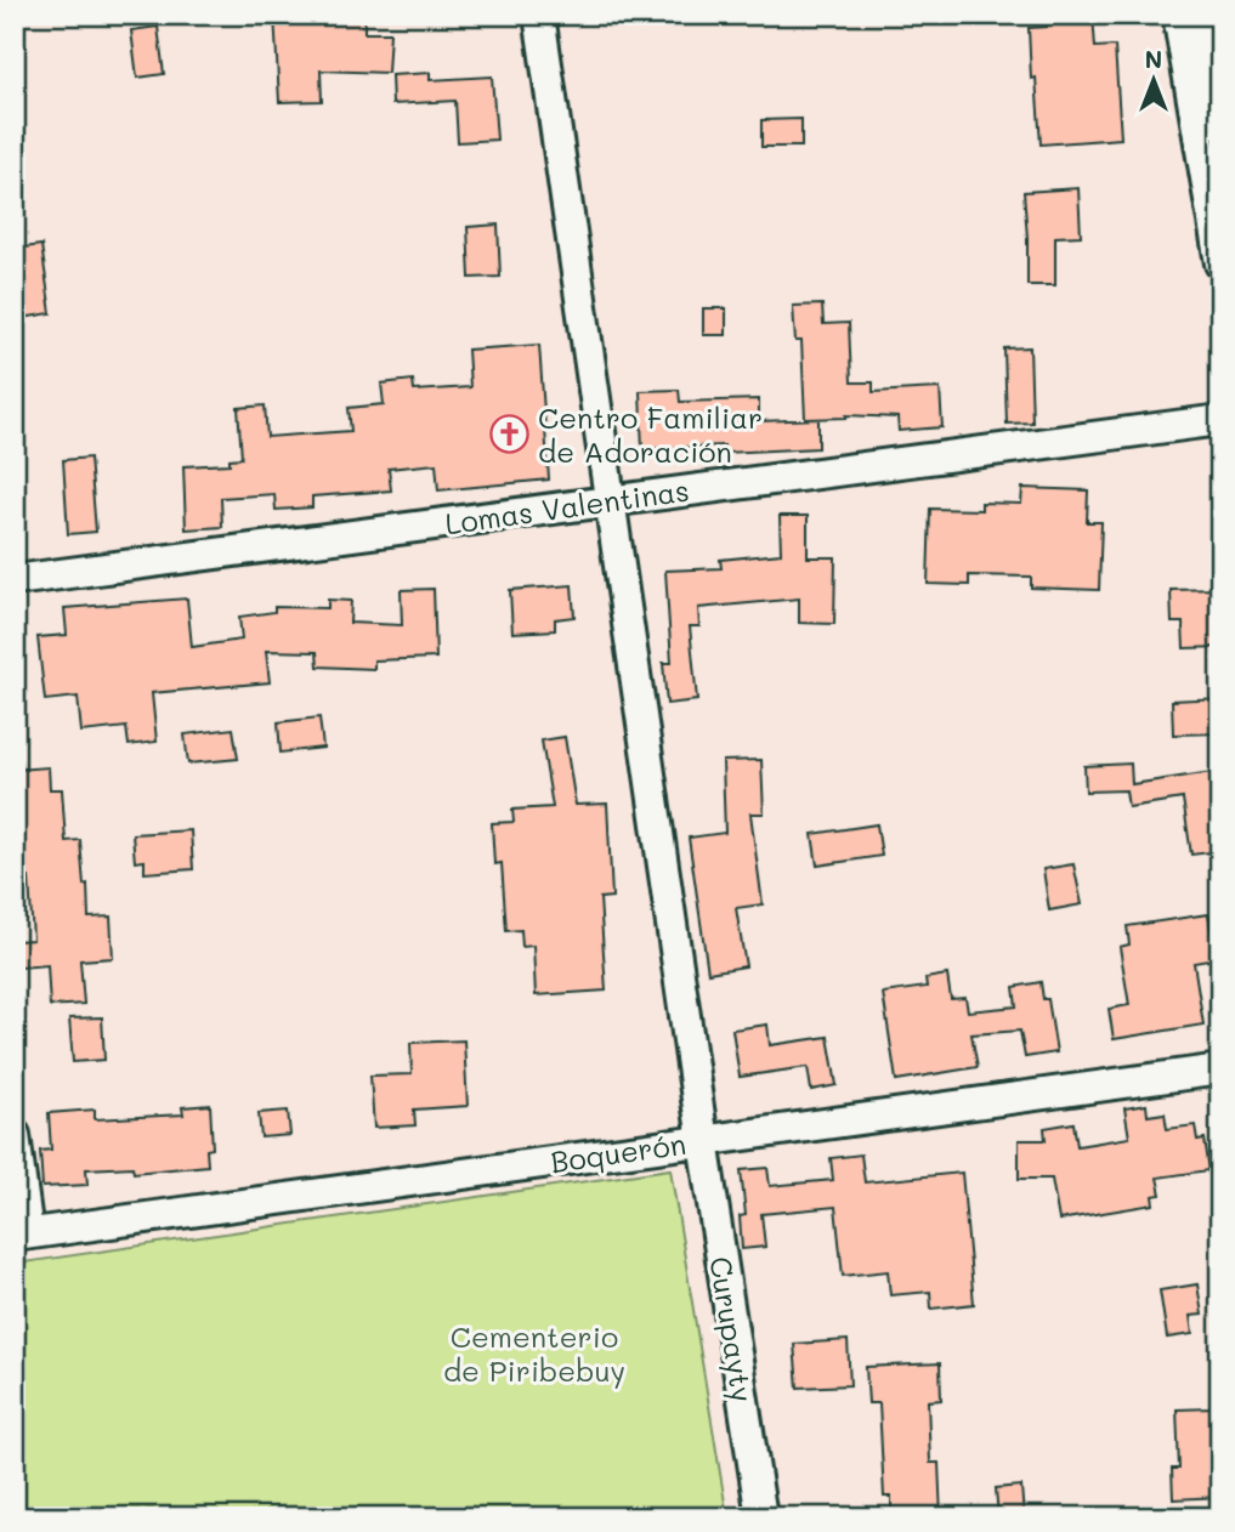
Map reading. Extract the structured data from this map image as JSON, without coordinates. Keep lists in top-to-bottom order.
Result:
{
  "streets": {
    "street": ["Lomas Valentinas", "Boquerón", "Curupayty"]
  },
  "crossings": [
    ["Lomas Valentinas", "Curupayty"],
    ["Boquerón", "Curupayty"]
  ],
  "parks": ["Cementerio de Piribebuy"],
  "places": {
    "church": ["Centro Familiar de Adoración"]
  },
  "north": "top"
}
